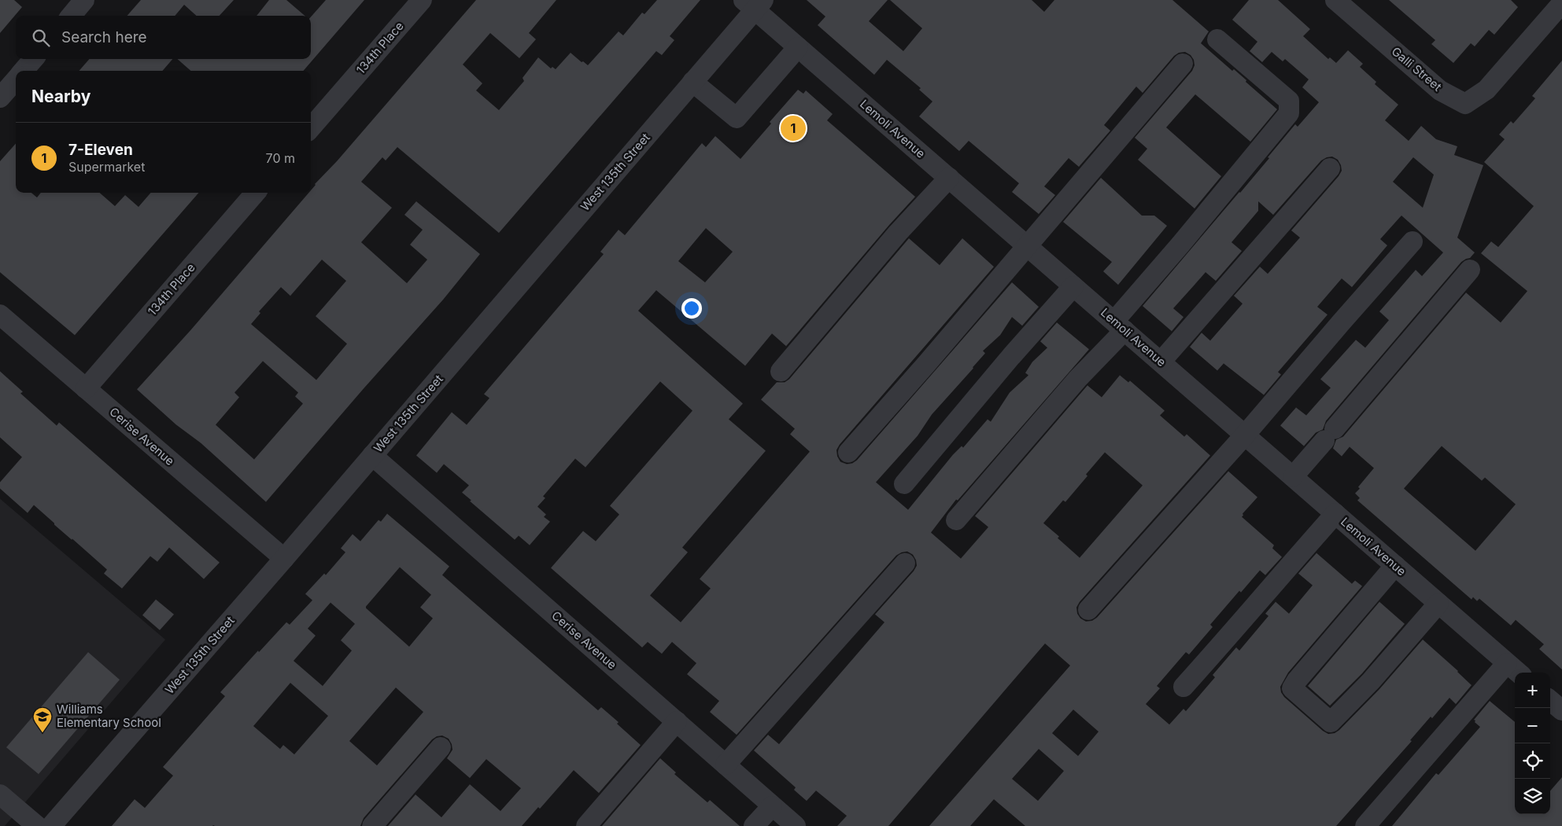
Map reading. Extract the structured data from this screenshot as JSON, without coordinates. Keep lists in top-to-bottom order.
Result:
{
  "streets": {
    "street": [
      "134th Place",
      "Galli Street",
      "Lemoli Avenue",
      "West 135th Street",
      "Cerise Avenue"
    ]
  },
  "crossings": [
    ["134th Place", "Cerise Avenue"],
    ["Lemoli Avenue", "West 135th Street"],
    ["West 135th Street", "Cerise Avenue"]
  ],
  "places": {
    "school or university": ["Williams Elementary School"]
  },
  "page": {
    "search": "Search here",
    "heading": "Nearby",
    "pins": "1",
    "list": [
      {
        "mark": "1",
        "name": "7-Eleven",
        "note": "Supermarket",
        "value": "70 m"
      }
    ],
    "map_buttons": ["+", "−"]
  }
}
